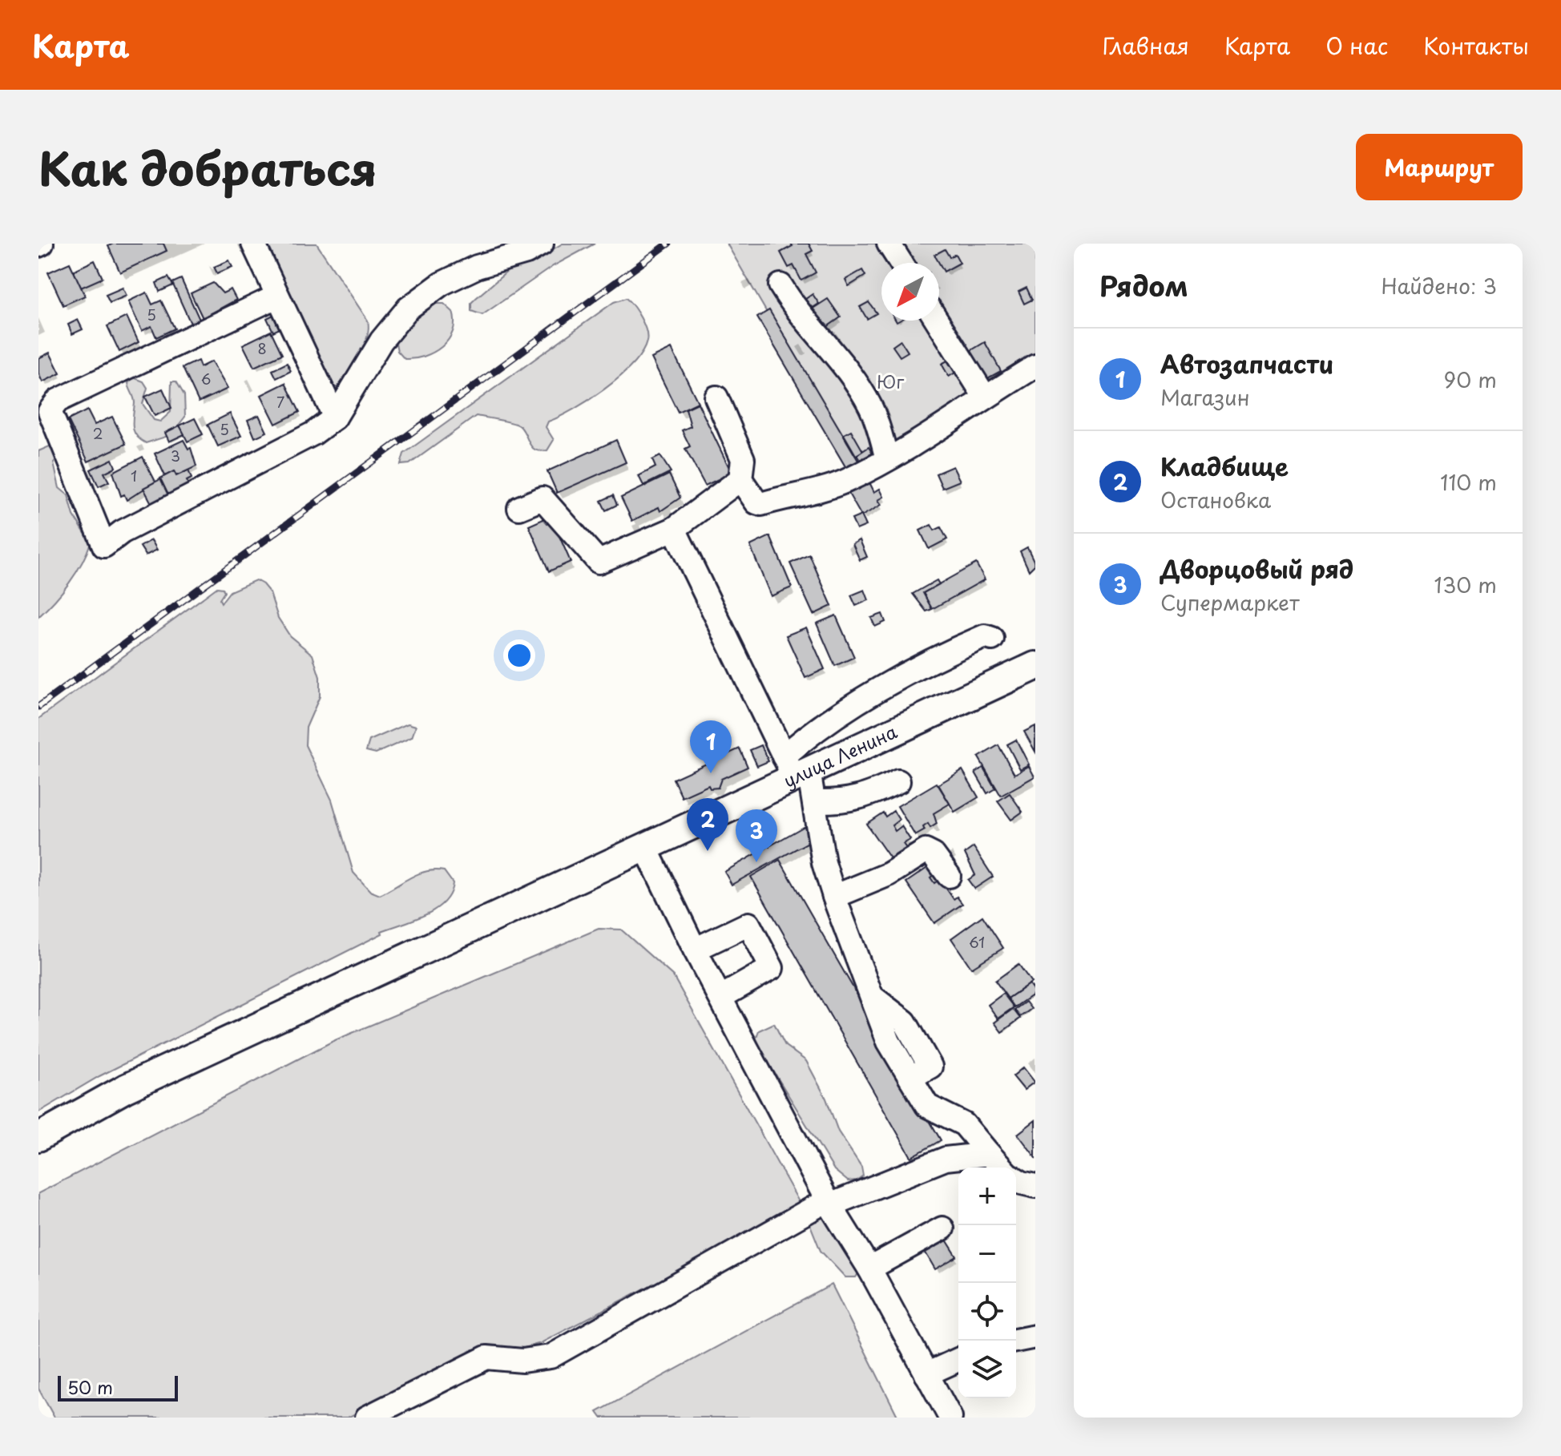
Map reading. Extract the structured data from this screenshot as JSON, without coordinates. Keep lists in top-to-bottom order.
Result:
{
  "streets": {
    "main road": ["улица Ленина"]
  },
  "parks": ["Юг"],
  "house_numbers": [
    "5",
    "8",
    "6",
    "7",
    "5",
    "2",
    "3",
    "1",
    "61"
  ],
  "scale_bar": "50 m",
  "north": "bottom left",
  "page": {
    "header": "Карта",
    "nav": [
      "Главная",
      "Карта",
      "О нас",
      "Контакты"
    ],
    "title": "Как добраться",
    "buttons": "Маршрут",
    "heading": ["Рядом", "Найдено: 3"],
    "list": [
      {
        "mark": "1",
        "name": "Автозапчасти",
        "note": "Магазин",
        "value": "90 m"
      },
      {
        "mark": "2",
        "name": "Кладбище",
        "note": "Остановка",
        "value": "110 m"
      },
      {
        "mark": "3",
        "name": "Дворцовый ряд",
        "note": "Супермаркет",
        "value": "130 m"
      }
    ],
    "pins": ["1", "2", "3"],
    "map_buttons": ["+", "−"],
    "scale": "50 m"
  }
}
